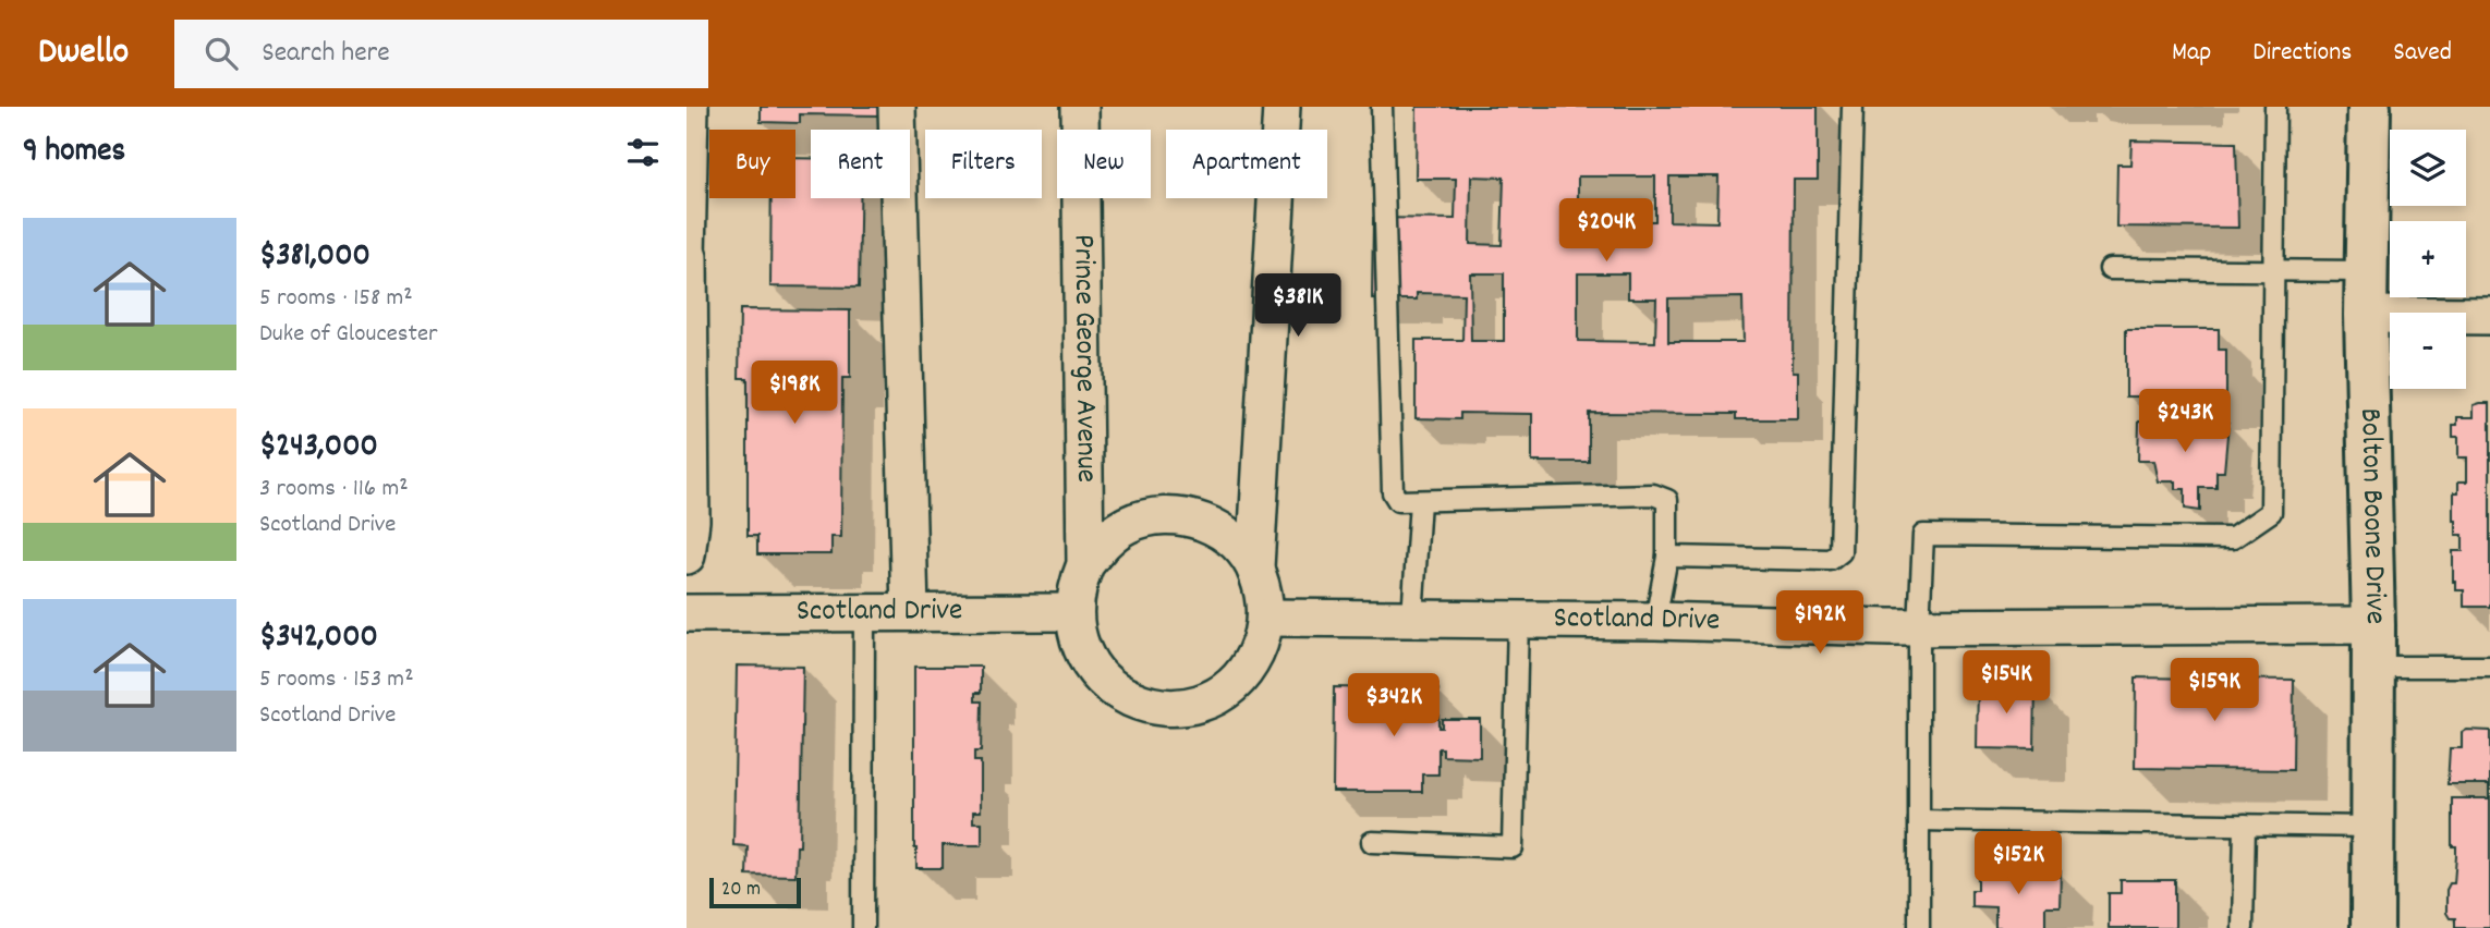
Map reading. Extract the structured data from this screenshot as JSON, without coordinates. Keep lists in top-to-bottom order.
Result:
{
  "streets": {
    "street": ["Prince George Avenue", "Bolton Boone Drive", "Scotland Drive"]
  },
  "crossings": [
    ["Prince George Avenue", "Scotland Drive"],
    ["Bolton Boone Drive", "Scotland Drive"]
  ],
  "scale_bar": "20 m",
  "page": {
    "header": "Dwello",
    "search": "Search here",
    "nav": ["Map", "Directions", "Saved"],
    "heading": "9 homes",
    "map_buttons": ["+", "−"],
    "chip": [
      "Buy",
      "Rent",
      "Filters",
      "New",
      "Apartment"
    ],
    "list": [
      {
        "name": "$381,000",
        "note": "5 rooms · 158 m² · Duke of Gloucester"
      },
      {
        "name": "$243,000",
        "note": "3 rooms · 116 m² · Scotland Drive"
      },
      {
        "name": "$342,000",
        "note": "5 rooms · 153 m² · Scotland Drive"
      }
    ],
    "price": [
      "$204K",
      "$381K",
      "$198K",
      "$243K",
      "$192K",
      "$154K",
      "$159K",
      "$342K",
      "$152K"
    ],
    "scale": "20 m"
  }
}
